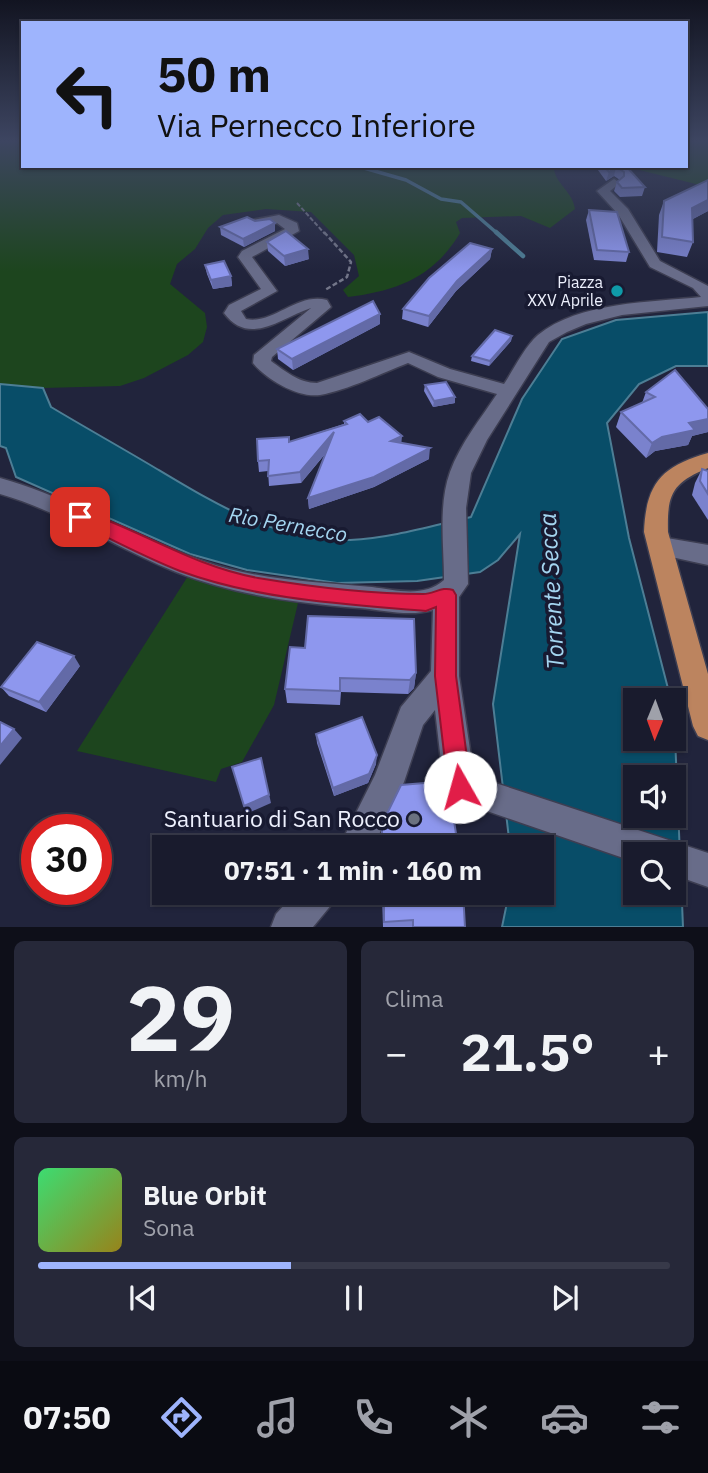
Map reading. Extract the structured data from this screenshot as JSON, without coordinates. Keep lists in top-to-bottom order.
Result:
{
  "water": ["Rio Pernecco", "Torrente Secca"],
  "places": ["Piazza XXV Aprile", "Santuario di San Rocco"],
  "north": "bottom",
  "page": {
    "turn": ["50 m", "Via Pernecco Inferiore"],
    "limit": "30",
    "trip": "07:51 · 1 min · 160 m",
    "tile": [
      ["29", "km/h"],
      "Clima"
    ],
    "heat": ["−", "21.5°", "+"],
    "song": ["Blue Orbit", "Sona"],
    "tabs": "07:50"
  }
}
